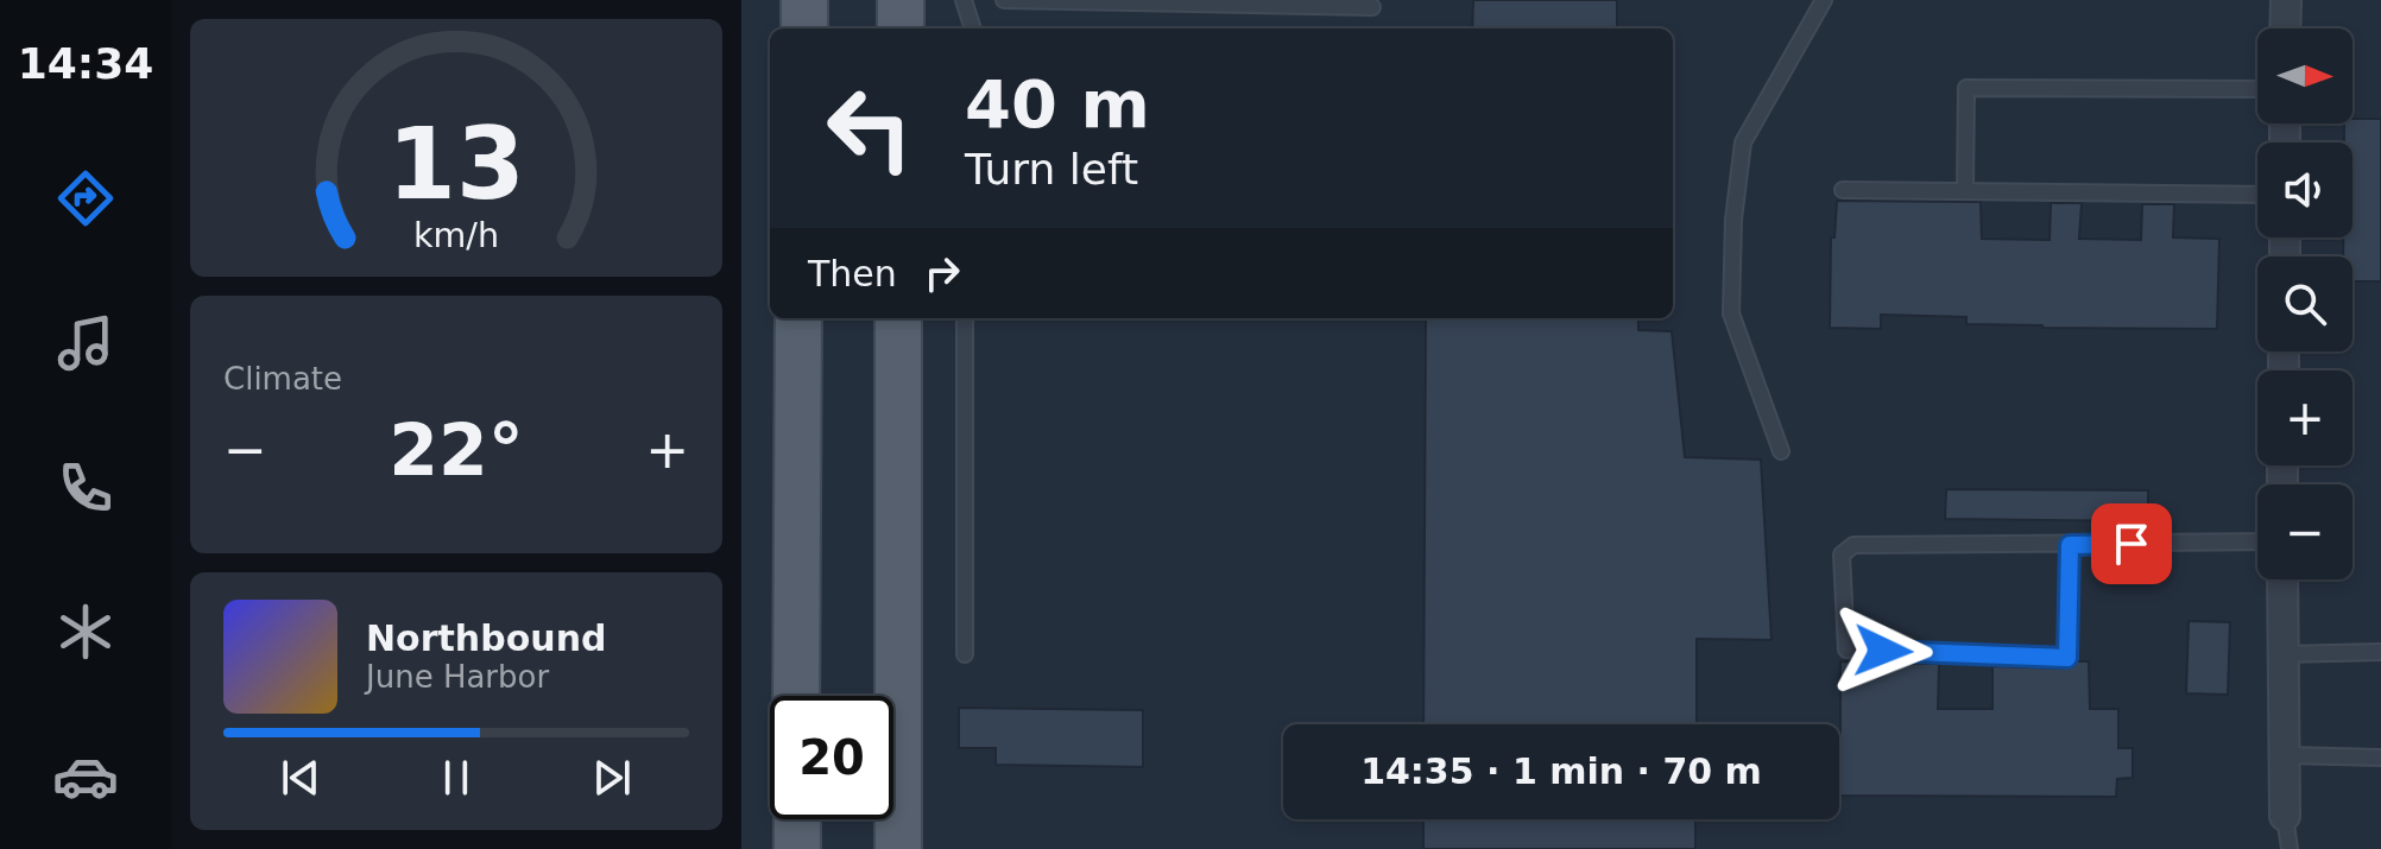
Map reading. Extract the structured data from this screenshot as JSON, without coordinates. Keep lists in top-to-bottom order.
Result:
{
  "north": "right",
  "page": {
    "tabs": "14:34",
    "map_buttons": ["+", "−"],
    "turn": ["40 m", "Turn left"],
    "then": "Then",
    "tile": "Climate",
    "heat": ["−", "22°", "+"],
    "song": ["Northbound", "June Harbor"],
    "limit": "20",
    "trip": "14:35 · 1 min · 70 m",
    "gauge": ["13", "km/h"]
  }
}
